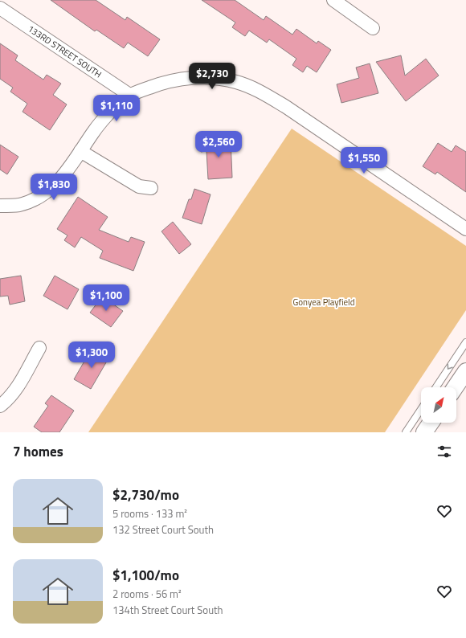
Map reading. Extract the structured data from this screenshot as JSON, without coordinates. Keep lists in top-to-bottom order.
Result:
{
  "streets": {
    "street": ["133RD STREET SOUTH"]
  },
  "parks": ["Gonyea Playfield"],
  "north": "top right",
  "page": {
    "price": [
      "$2,730",
      "$1,110",
      "$2,560",
      "$1,550",
      "$1,830",
      "$1,100",
      "$1,300"
    ],
    "heading": "7 homes",
    "list": [
      {
        "name": "$2,730/mo",
        "note": "5 rooms · 133 m² · 132 Street Court South"
      },
      {
        "name": "$1,100/mo",
        "note": "2 rooms · 56 m² · 134th Street Court South"
      }
    ]
  }
}
